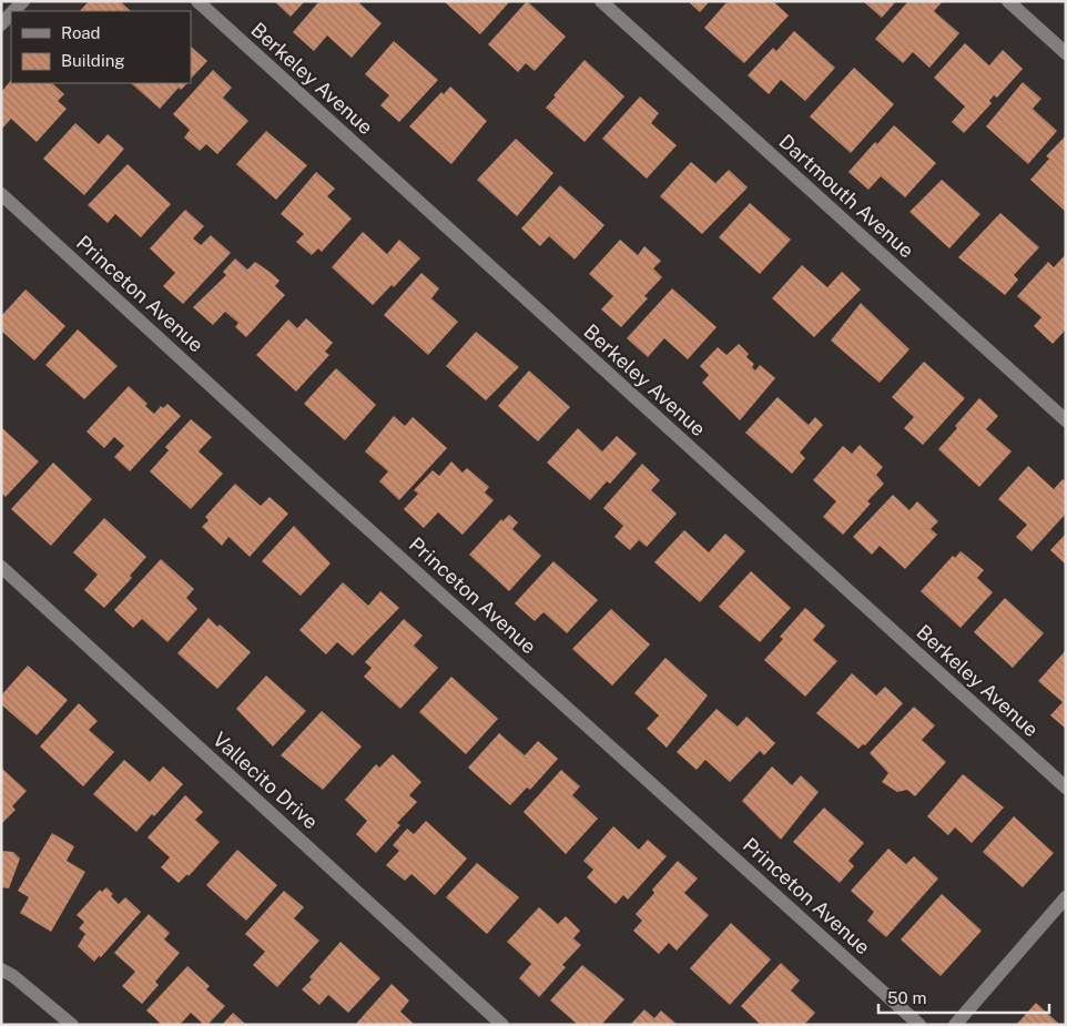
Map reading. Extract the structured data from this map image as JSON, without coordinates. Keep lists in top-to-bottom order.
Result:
{
  "streets": {
    "street": [
      "Berkeley Avenue",
      "Dartmouth Avenue",
      "Princeton Avenue",
      "Vallecito Drive"
    ]
  },
  "legend": ["Road", "Building"],
  "scale_bar": "50 m"
}
